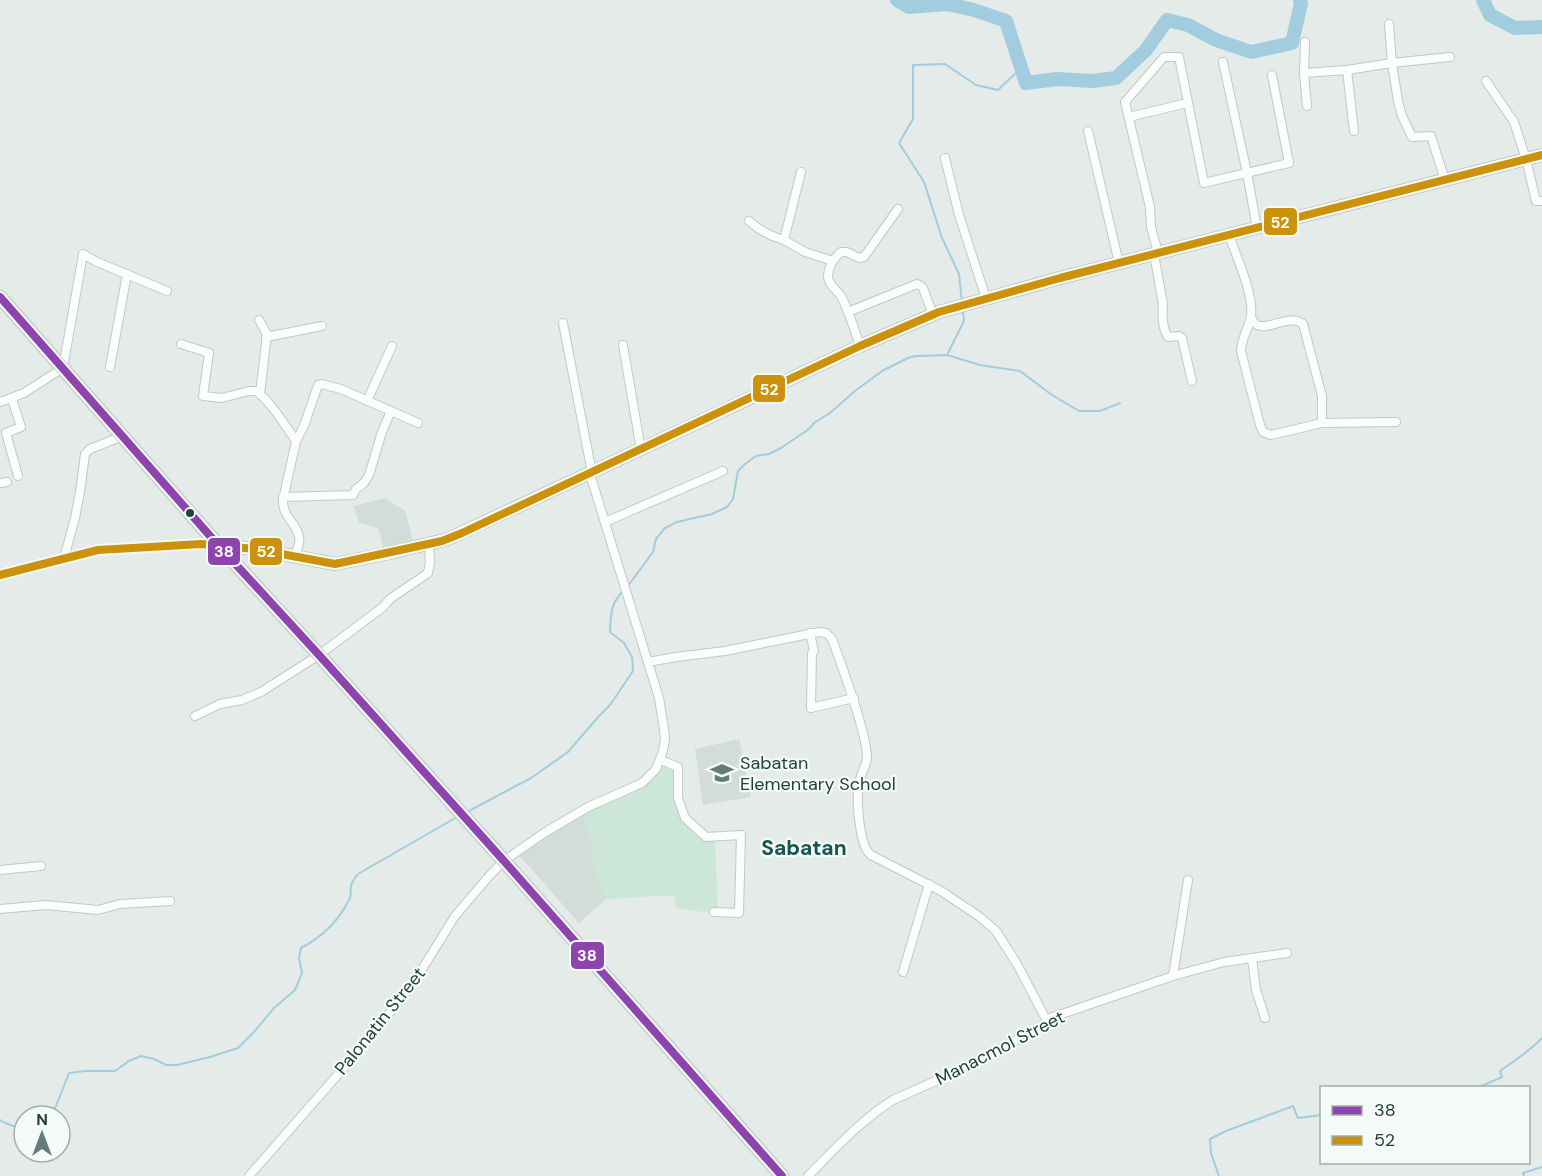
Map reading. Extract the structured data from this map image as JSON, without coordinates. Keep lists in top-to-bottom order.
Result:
{
  "streets": {
    "street": ["Palonatin Street", "Manacmol Street"]
  },
  "districts": ["Sabatan"],
  "places": {
    "school or university": ["Sabatan Elementary School"]
  },
  "lines": ["transit line 52", "transit line 38"],
  "legend": ["38", "52"],
  "north": "top"
}
